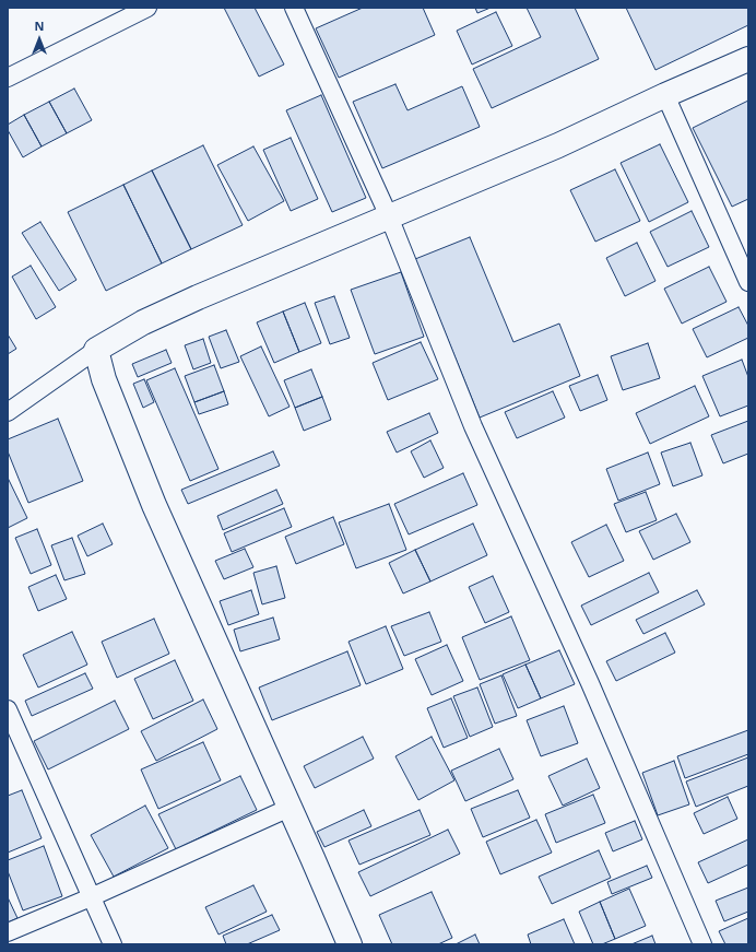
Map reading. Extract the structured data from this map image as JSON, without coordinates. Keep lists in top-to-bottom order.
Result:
{
  "north": "top"
}
